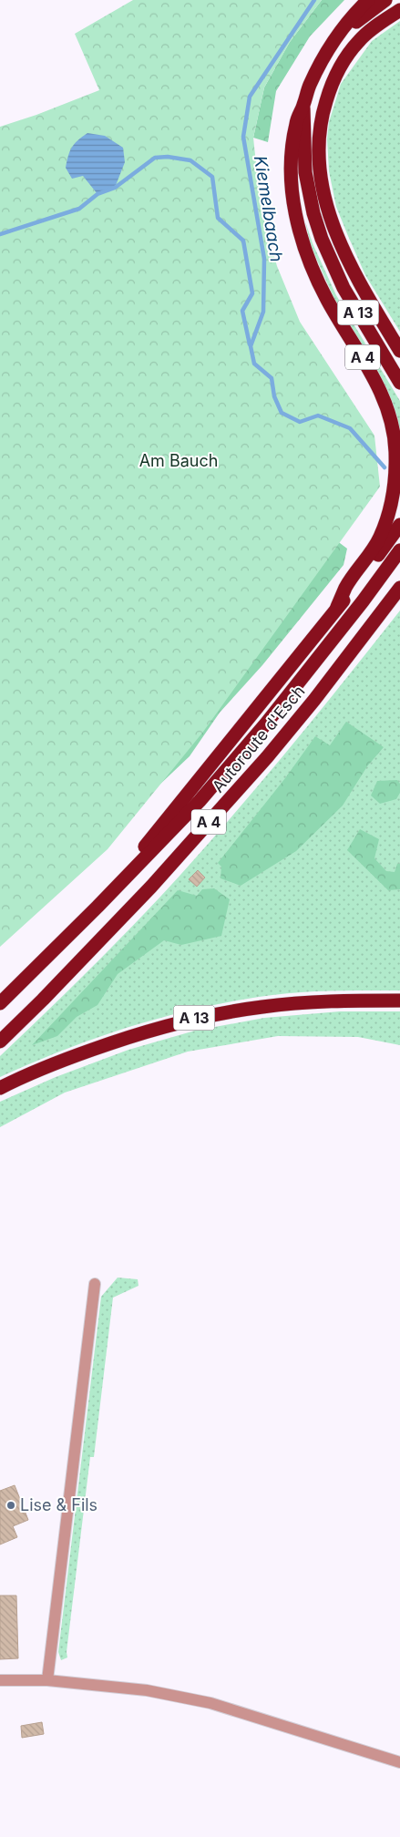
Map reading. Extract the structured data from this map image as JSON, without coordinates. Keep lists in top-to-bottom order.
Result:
{
  "streets": {
    "highway": ["A 13", "A 4", "Autoroute d'Esch"]
  },
  "crossings": [
    ["A 13", "A 4"],
    ["A 4", "Autoroute d'Esch"]
  ],
  "water": ["Kiemelbaach"],
  "parks": ["Am Bauch"],
  "places": ["Lise & Fils"]
}
